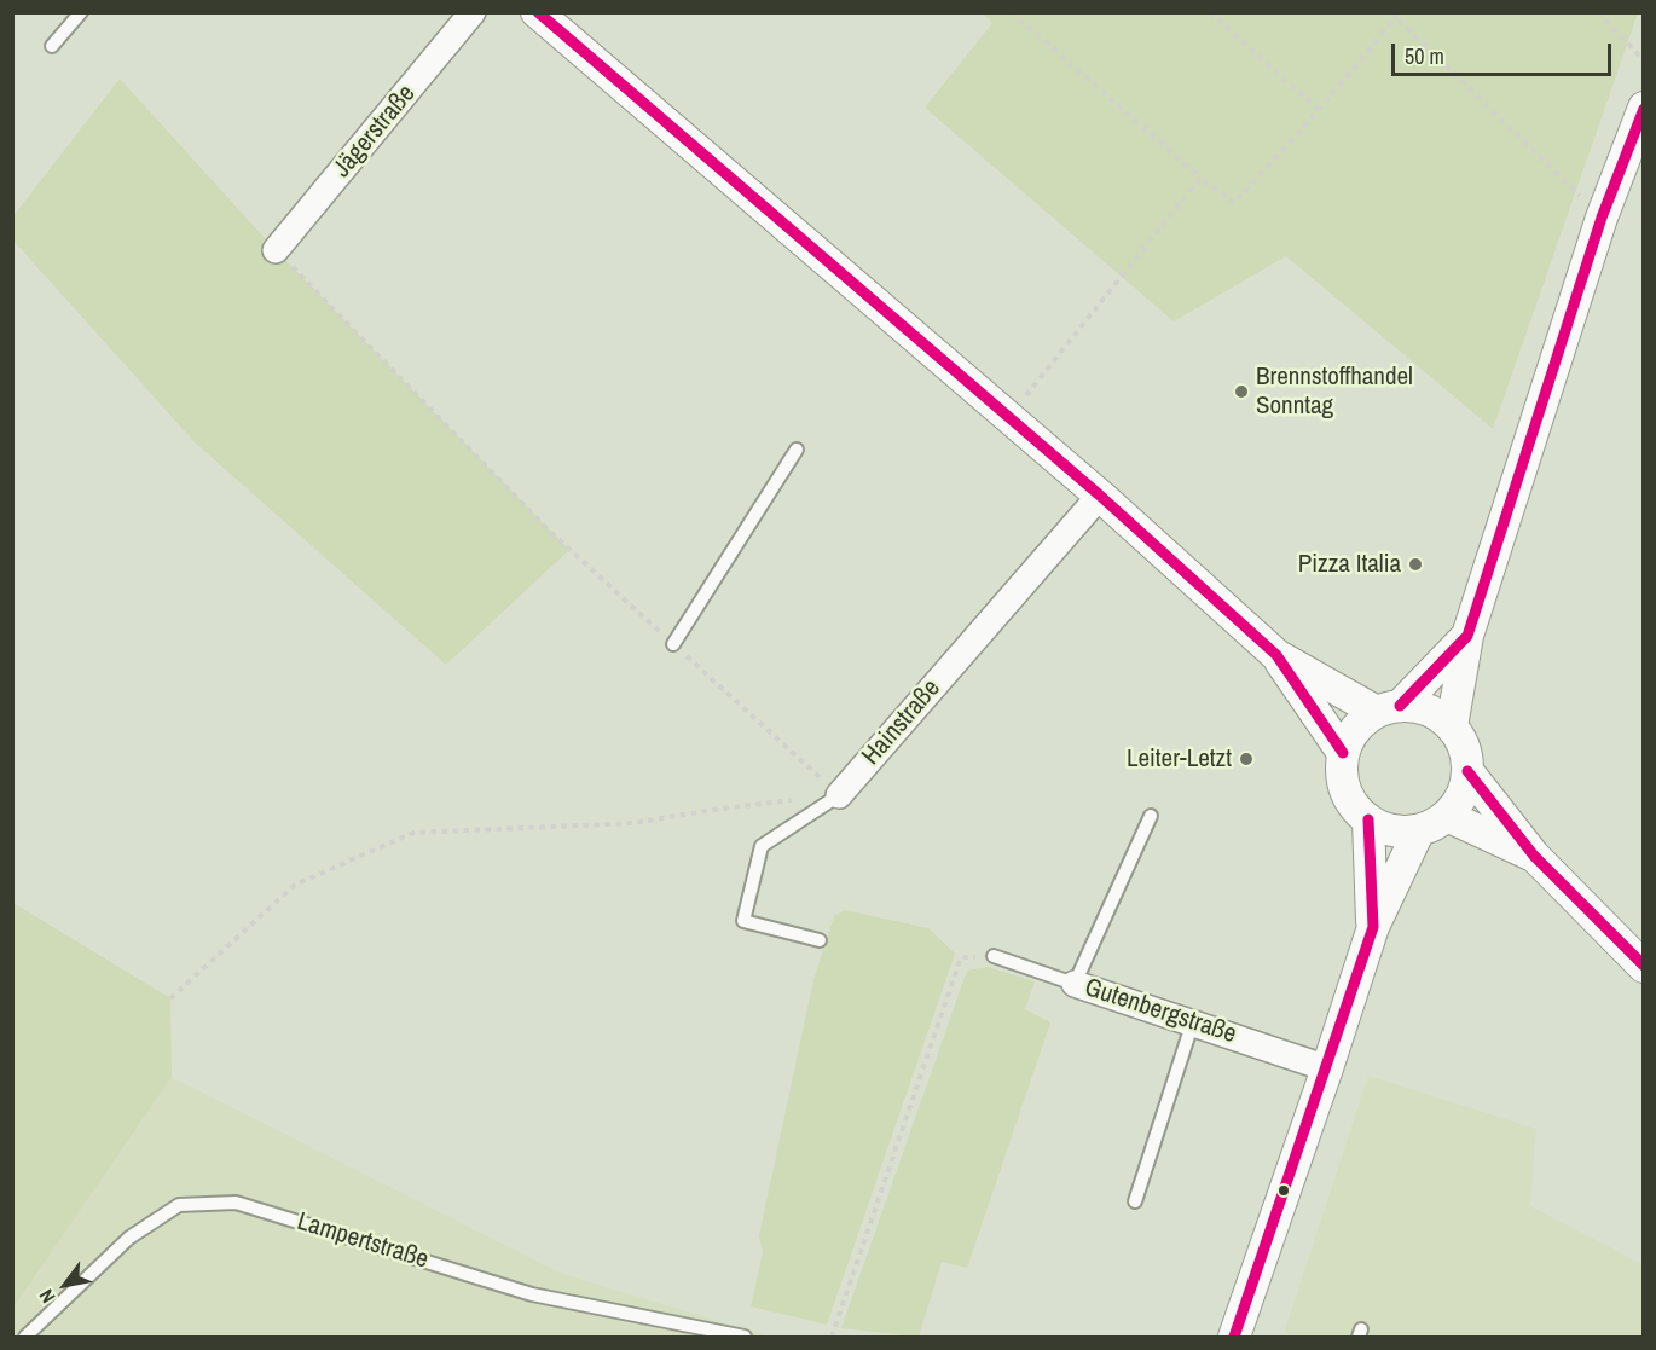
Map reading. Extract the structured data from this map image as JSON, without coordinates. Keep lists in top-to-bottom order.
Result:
{
  "streets": {
    "street": ["Jägerstraße", "Hainstraße", "Gutenbergstraße"],
    "lane": ["Lampertstraße"]
  },
  "places": ["Brennstoffhandel Sonntag", "Pizza Italia", "Leiter-Letzt"],
  "scale_bar": "50 m",
  "north": "bottom left"
}
